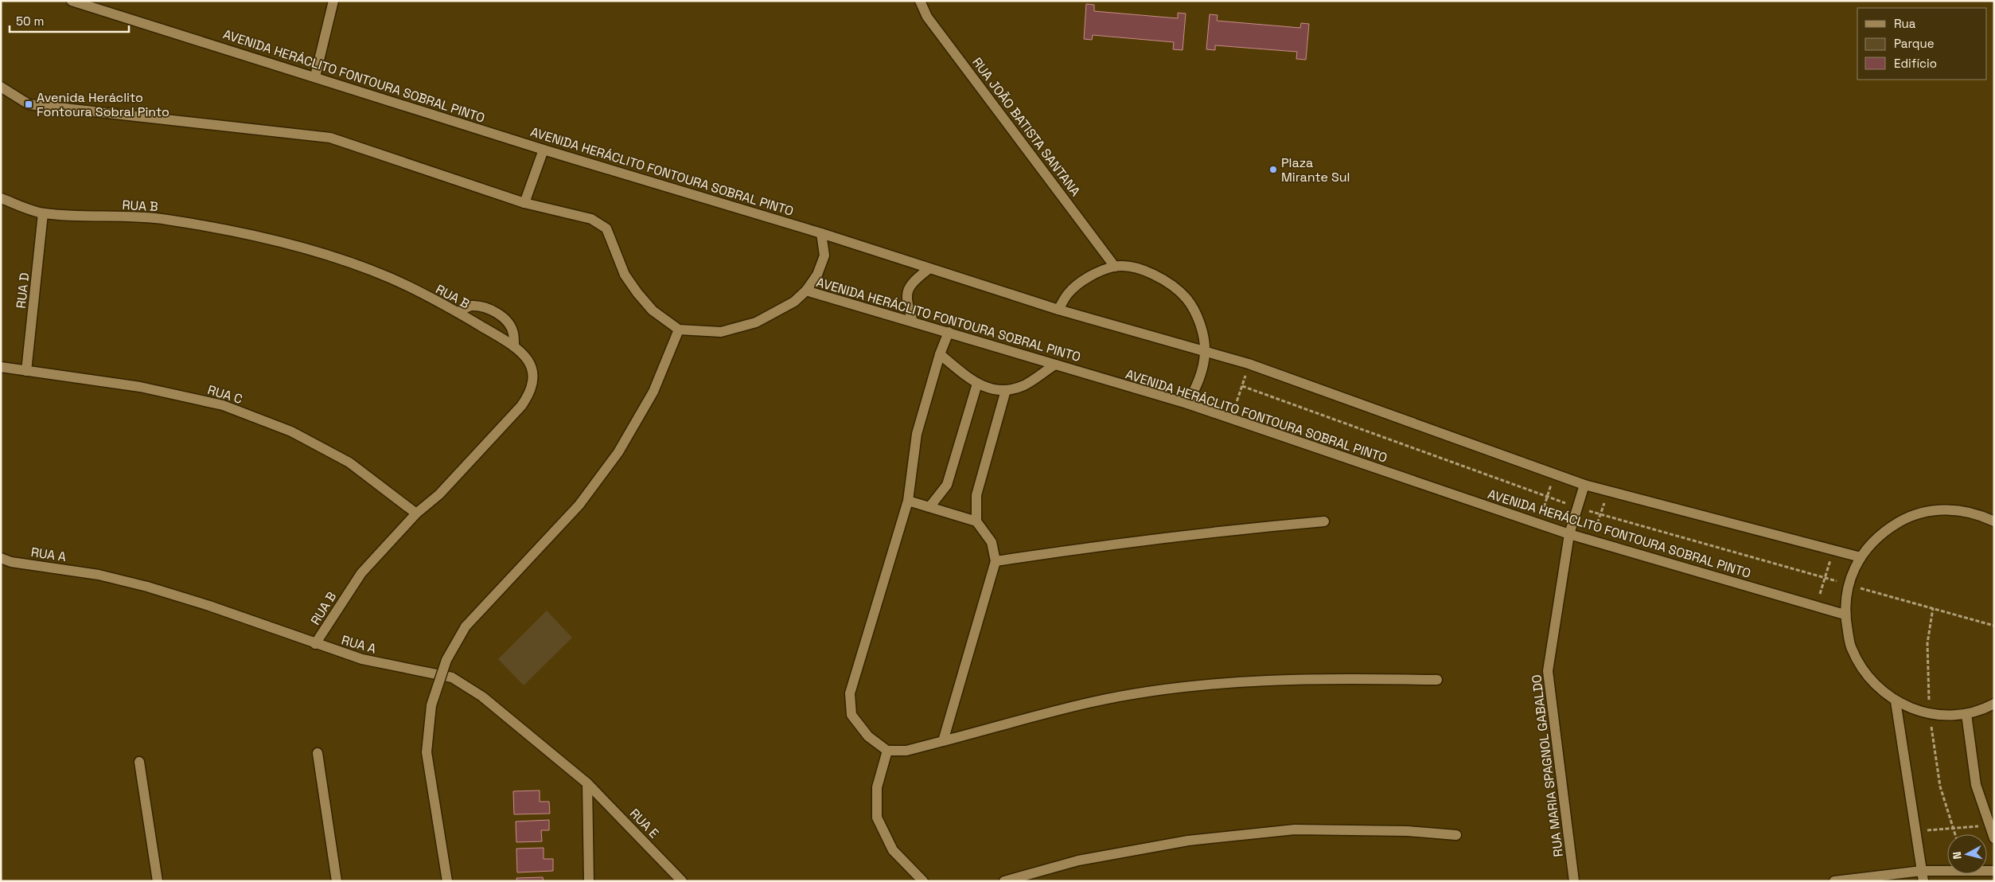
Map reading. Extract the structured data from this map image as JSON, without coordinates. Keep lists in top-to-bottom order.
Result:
{
  "streets": {
    "street": [
      "AVENIDA HERÁCLITO FONTOURA SOBRAL PINTO",
      "RUA JOÃO BATISTA SANTANA",
      "RUA B",
      "RUA D",
      "RUA C",
      "RUA A",
      "RUA MARIA SPAGNOL GABALDO",
      "RUA E"
    ]
  },
  "crossings": [
    ["AVENIDA HERÁCLITO FONTOURA SOBRAL PINTO", "RUA MARIA SPAGNOL GABALDO"],
    ["RUA B", "RUA D"],
    ["RUA B", "RUA C"],
    ["RUA B", "RUA A"],
    ["RUA D", "RUA C"],
    ["RUA A", "RUA E"]
  ],
  "places": {
    "transit": ["Avenida Heráclito Fontoura Sobral Pinto"],
    "other": ["Plaza Mirante Sul"]
  },
  "legend": ["Rua", "Parque", "Edifício"],
  "scale_bar": "50 m",
  "north": "left"
}
